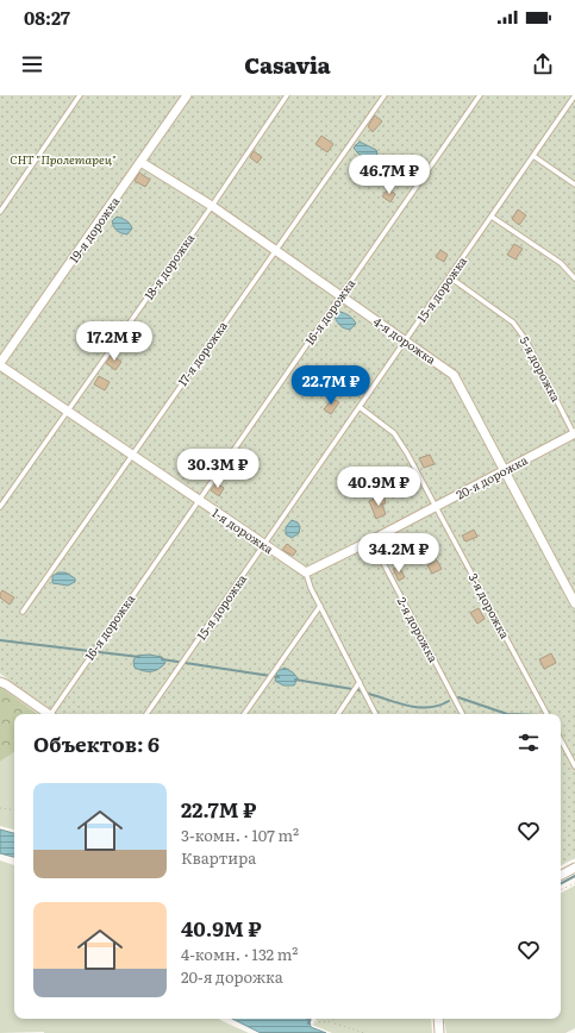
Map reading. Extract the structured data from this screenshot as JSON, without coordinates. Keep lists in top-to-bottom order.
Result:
{
  "streets": {
    "street": [
      "19-я дорожка",
      "4-я дорожка",
      "20-я дорожка",
      "1-я дорожка"
    ],
    "lane": [
      "18-я дорожка",
      "15-я дорожка",
      "16-я дорожка",
      "17-я дорожка",
      "5-я дорожка",
      "3-я дорожка",
      "2-я дорожка"
    ]
  },
  "crossings": [
    ["19-я дорожка", "4-я дорожка"],
    ["19-я дорожка", "1-я дорожка"],
    ["18-я дорожка", "4-я дорожка"],
    ["18-я дорожка", "1-я дорожка"],
    ["15-я дорожка", "4-я дорожка"],
    ["15-я дорожка", "5-я дорожка"],
    ["15-я дорожка", "1-я дорожка"],
    ["15-я дорожка", "3-я дорожка"],
    ["16-я дорожка", "4-я дорожка"],
    ["16-я дорожка", "1-я дорожка"],
    ["4-я дорожка", "17-я дорожка"],
    ["4-я дорожка", "20-я дорожка"],
    ["17-я дорожка", "1-я дорожка"],
    ["5-я дорожка", "20-я дорожка"],
    ["20-я дорожка", "1-я дорожка"],
    ["20-я дорожка", "3-я дорожка"],
    ["20-я дорожка", "2-я дорожка"]
  ],
  "parks": ["СНТ \"Пролетарец\""],
  "page": {
    "status": "08:27",
    "header": "Casavia",
    "price": [
      "46.7M ₽",
      "17.2M ₽",
      "22.7M ₽",
      "30.3M ₽",
      "40.9M ₽",
      "34.2M ₽"
    ],
    "heading": "Объектов: 6",
    "list": [
      {
        "name": "22.7M ₽",
        "note": "3-комн. · 107 m² · Квартира"
      },
      {
        "name": "40.9M ₽",
        "note": "4-комн. · 132 m² · 20-я дорожка"
      }
    ]
  }
}
